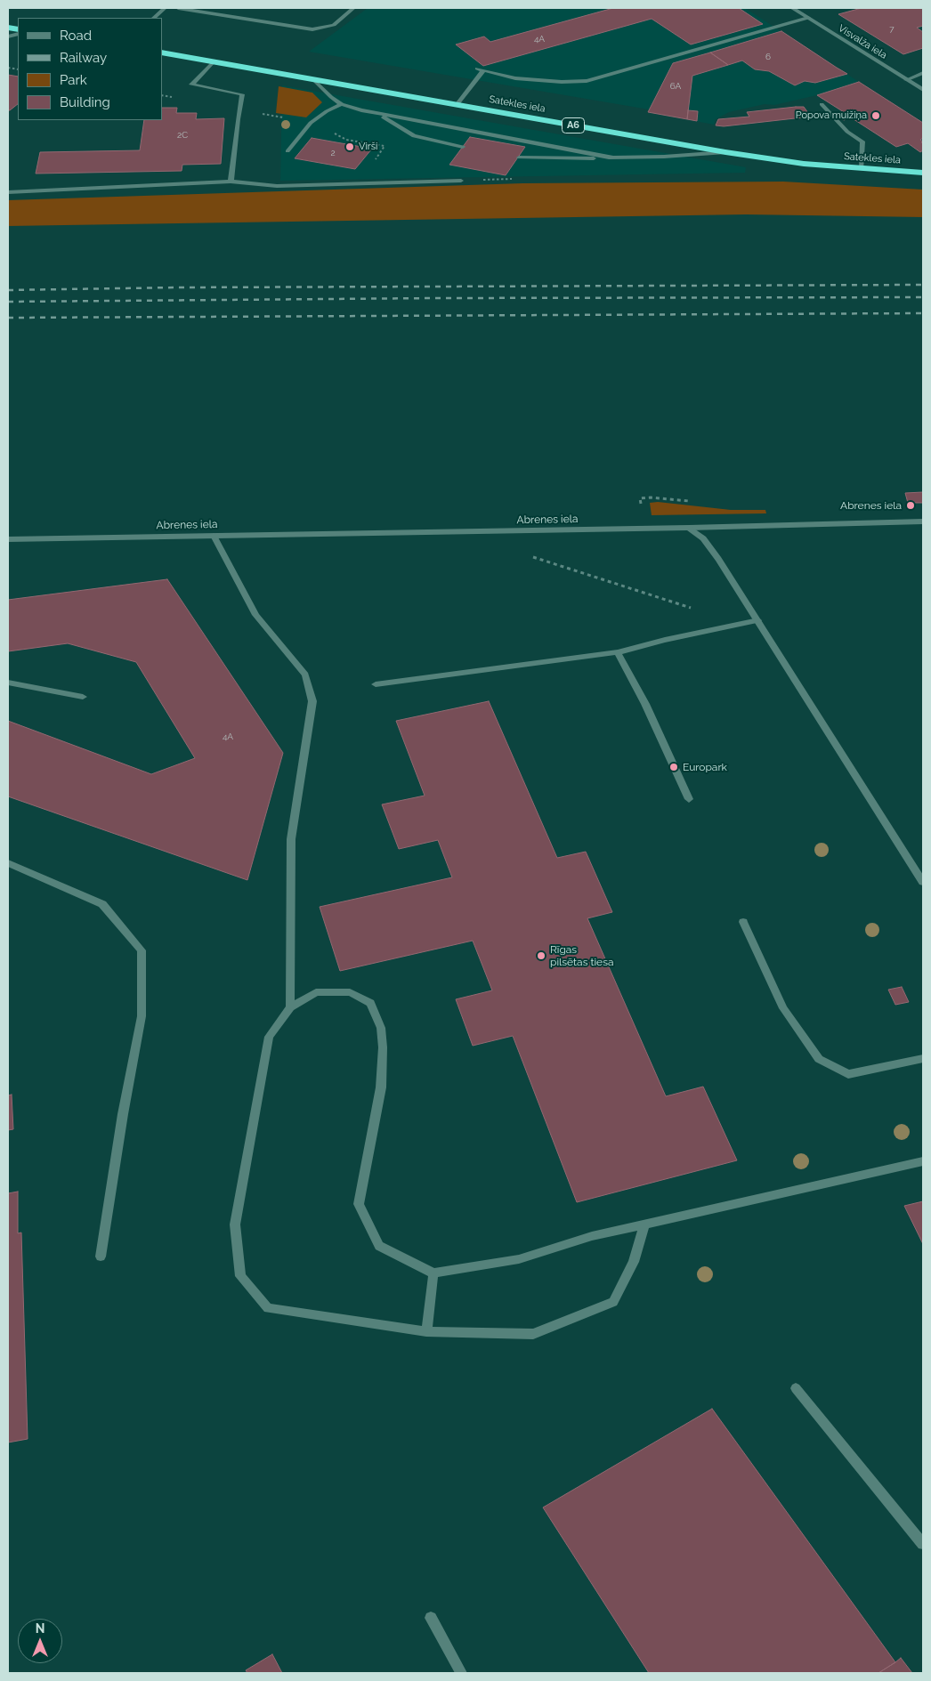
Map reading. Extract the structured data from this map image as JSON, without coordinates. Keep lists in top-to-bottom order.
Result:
{
  "streets": {
    "highway": ["Satekles iela", "A6"],
    "street": ["Visvalža iela", "Abrenes iela"]
  },
  "places": [
    "Popova muižiņa",
    "Virši",
    "Abrenes iela",
    "Europark",
    "Rīgas pilsētas tiesa"
  ],
  "house_numbers": [
    "7",
    "4A",
    "6",
    "6A",
    "2C",
    "2",
    "4A"
  ],
  "legend": [
    "Road",
    "Railway",
    "Park",
    "Building"
  ],
  "north": "top"
}
